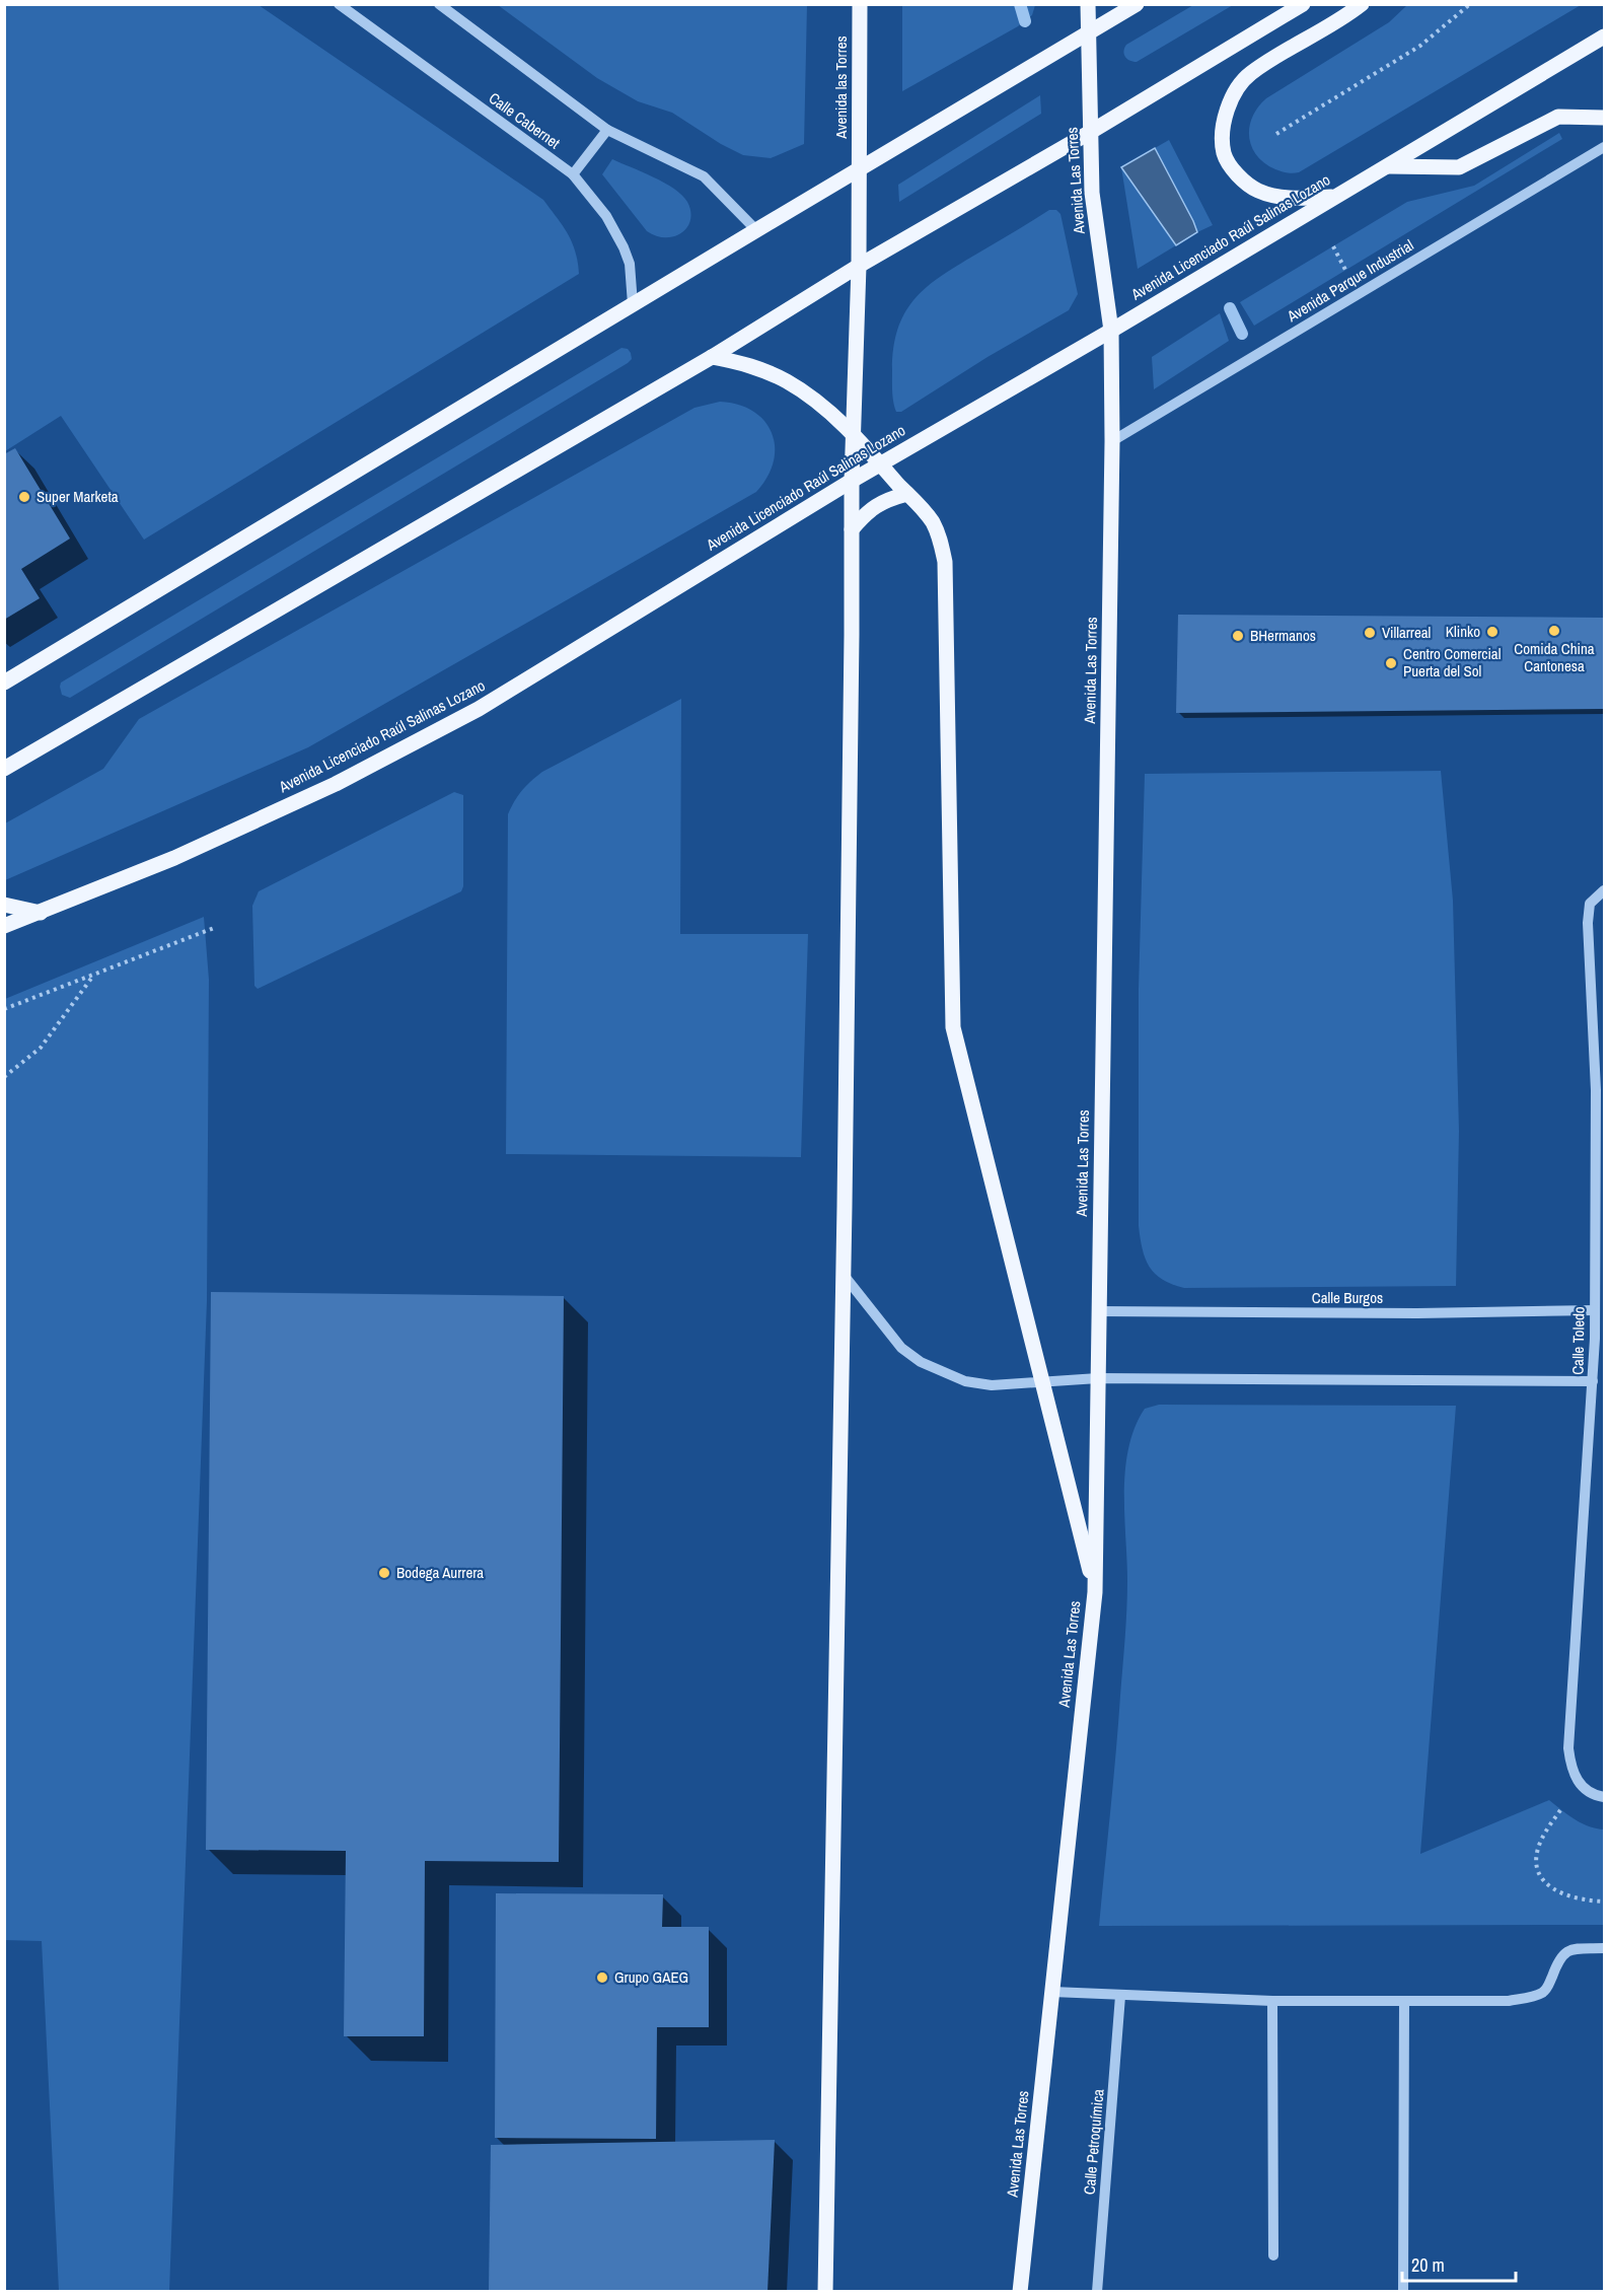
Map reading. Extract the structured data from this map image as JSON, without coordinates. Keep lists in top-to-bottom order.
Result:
{
  "streets": {
    "main road": ["Avenida las Torres", "Avenida Las Torres", "Avenida Licenciado Raúl Salinas Lozano"],
    "street": [
      "Calle Cabernet",
      "Avenida Parque Industrial",
      "Calle Burgos",
      "Calle Toledo",
      "Calle Petroquímica"
    ]
  },
  "crossings": [
    ["Avenida Las Torres", "Avenida Licenciado Raúl Salinas Lozano"],
    ["Avenida Las Torres", "Avenida Parque Industrial"],
    ["Avenida Las Torres", "Calle Burgos"],
    ["Calle Burgos", "Calle Toledo"]
  ],
  "places": [
    "Super Marketa",
    "Comida China Cantonesa",
    "Klinko",
    "Villarreal",
    "BHermanos",
    "Centro Comercial Puerta del Sol",
    "Bodega Aurrera",
    "Grupo GAEG"
  ],
  "scale_bar": "20 m"
}
